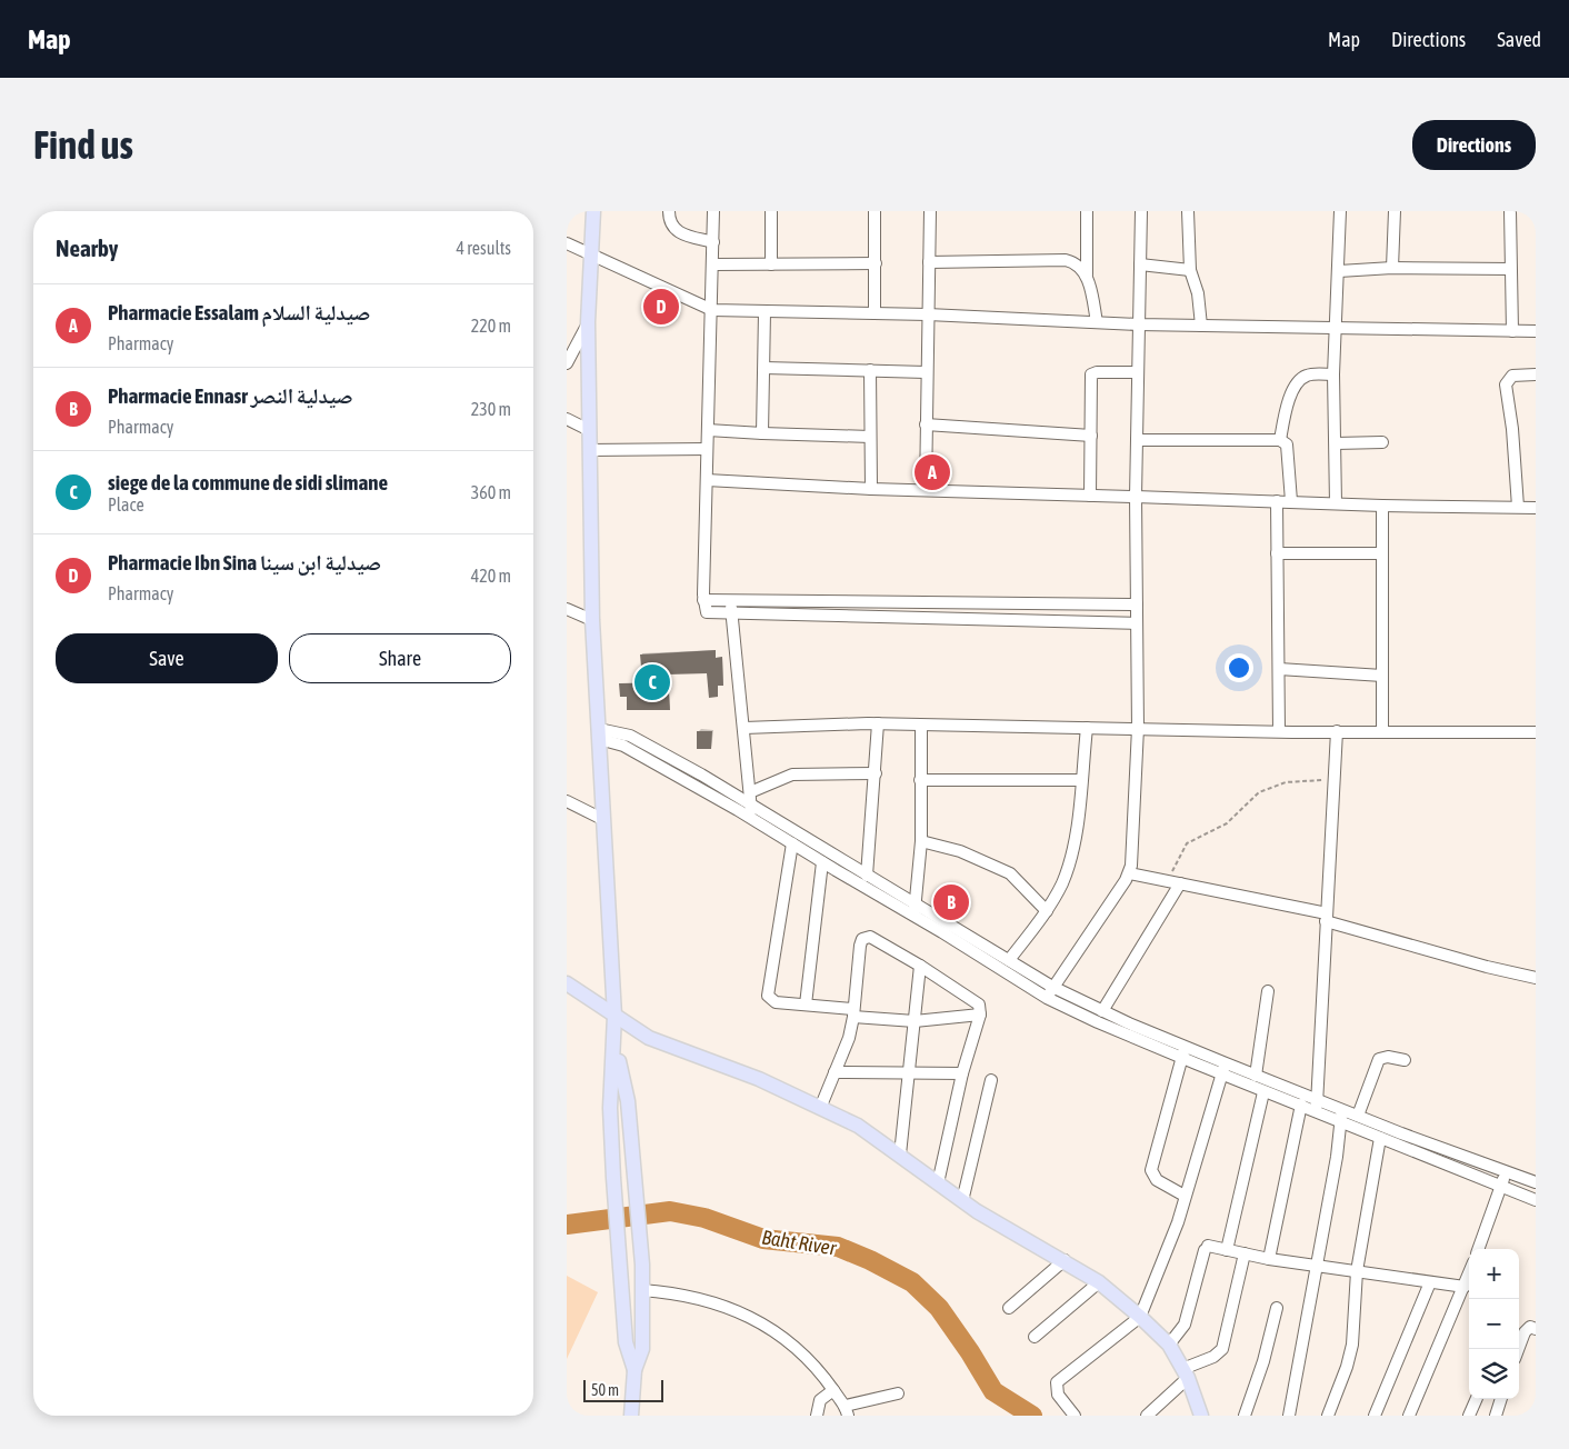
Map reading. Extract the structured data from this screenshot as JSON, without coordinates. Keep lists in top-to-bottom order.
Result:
{
  "water": ["Baht River"],
  "scale_bar": "50 m",
  "page": {
    "header": "Map",
    "nav": ["Map", "Directions", "Saved"],
    "buttons": [
      "Directions",
      ["Save", "Share"]
    ],
    "title": "Find us",
    "heading": ["Nearby", "4 results"],
    "list": [
      {
        "mark": "A",
        "name": "Pharmacie Essalam صيدلية السلام",
        "note": "Pharmacy",
        "value": "220 m"
      },
      {
        "mark": "B",
        "name": "Pharmacie Ennasr صيدلية النصر",
        "note": "Pharmacy",
        "value": "230 m"
      },
      {
        "mark": "C",
        "name": "siege de la commune de sidi slimane",
        "note": "Place",
        "value": "360 m"
      },
      {
        "mark": "D",
        "name": "Pharmacie Ibn Sina صيدلية ابن سينا",
        "note": "Pharmacy",
        "value": "420 m"
      }
    ],
    "pins": [
      "D",
      "A",
      "C",
      "B"
    ],
    "map_buttons": ["+", "−"],
    "scale": "50 m"
  }
}
